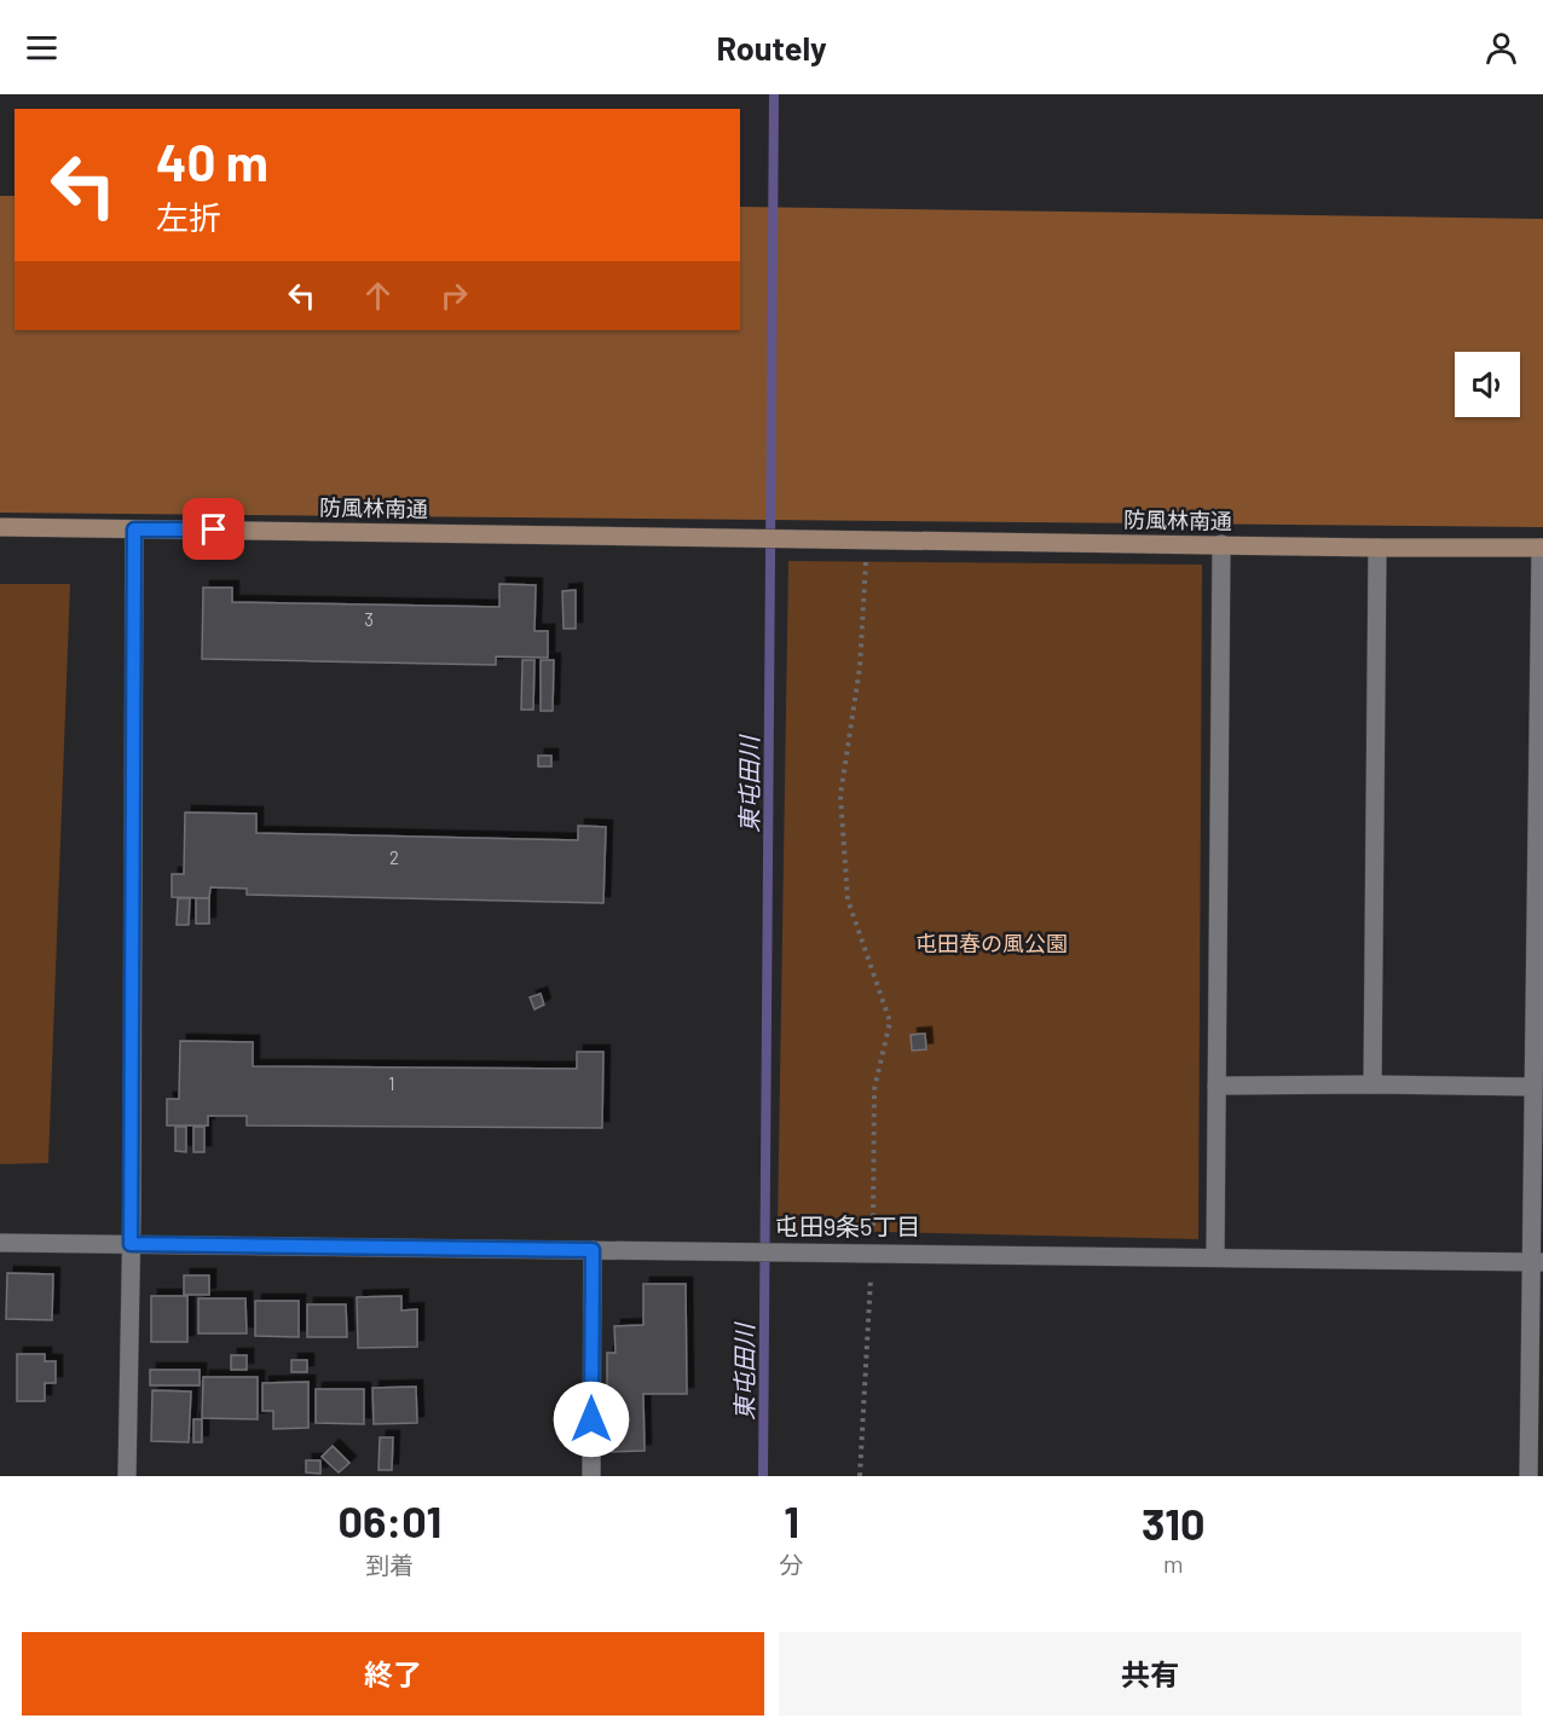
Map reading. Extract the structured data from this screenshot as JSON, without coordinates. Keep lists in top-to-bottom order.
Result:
{
  "streets": {
    "street": ["防風林南通"]
  },
  "districts": ["屯田9条5丁目"],
  "water": ["東屯田川"],
  "parks": ["屯田春の風公園"],
  "house_numbers": ["3", "2", "1"],
  "page": {
    "header": "Routely",
    "turn": ["40 m", "左折"],
    "eta": [
      "06:01",
      "到着",
      "1",
      "分",
      "310",
      "m"
    ],
    "buttons": ["終了", "共有"]
  }
}
